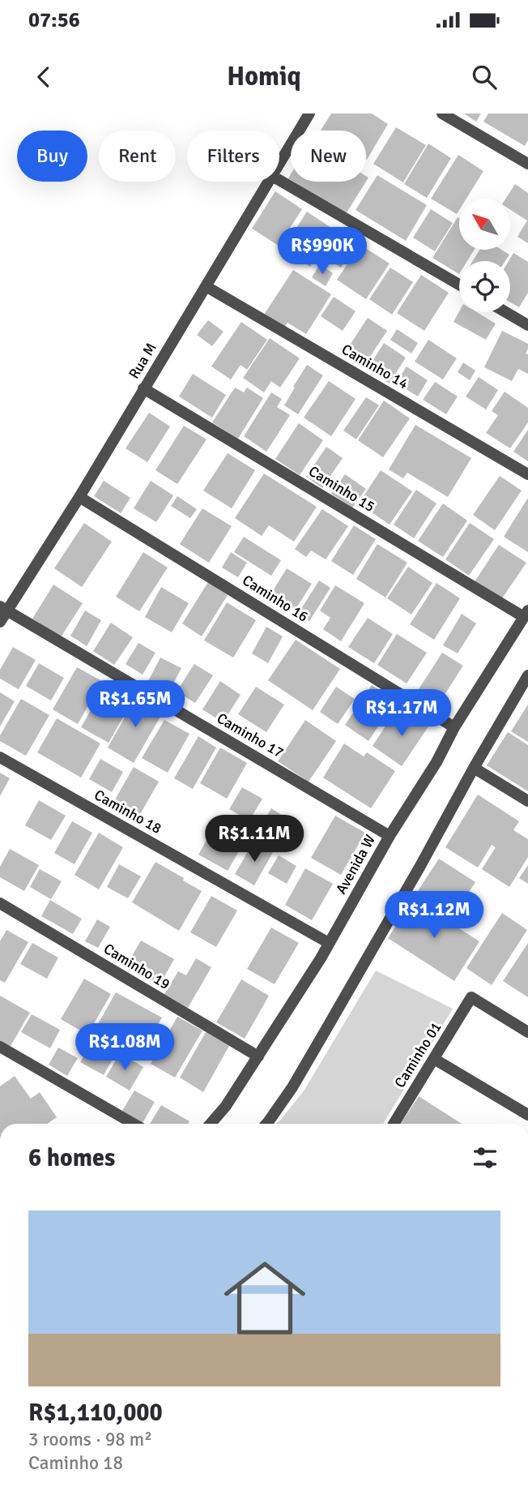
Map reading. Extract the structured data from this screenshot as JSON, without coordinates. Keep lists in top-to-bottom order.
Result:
{
  "streets": {
    "street": [
      "Rua M",
      "Caminho 14",
      "Caminho 15",
      "Caminho 16",
      "Caminho 17",
      "Caminho 18",
      "Avenida W",
      "Caminho 19",
      "Caminho 01"
    ]
  },
  "crossings": [
    ["Rua M", "Caminho 14"],
    ["Rua M", "Caminho 15"],
    ["Rua M", "Caminho 16"],
    ["Rua M", "Caminho 17"],
    ["Caminho 15", "Avenida W"],
    ["Caminho 16", "Avenida W"],
    ["Caminho 17", "Avenida W"],
    ["Caminho 18", "Avenida W"],
    ["Avenida W", "Caminho 19"]
  ],
  "north": "top left",
  "page": {
    "status": "07:56",
    "header": "Homiq",
    "chip": [
      "Buy",
      "Rent",
      "Filters",
      "New"
    ],
    "price": [
      "R$990K",
      "R$1.65M",
      "R$1.17M",
      "R$1.11M",
      "R$1.12M",
      "R$1.08M"
    ],
    "heading": "6 homes",
    "list": [
      {
        "name": "R$1,110,000",
        "note": "3 rooms · 98 m² · Caminho 18"
      }
    ]
  }
}
